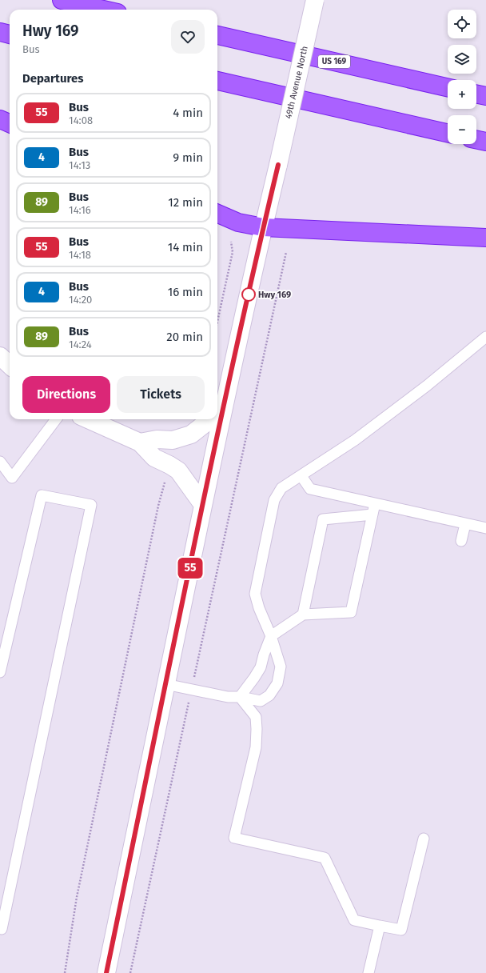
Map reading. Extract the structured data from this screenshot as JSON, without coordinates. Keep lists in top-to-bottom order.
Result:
{
  "streets": {
    "highway": ["US 169"],
    "street": ["49th Avenue North"]
  },
  "places": ["Hwy 169"],
  "lines": ["bus line 55"],
  "page": {
    "on_map": "55",
    "map_buttons": ["+", "−"],
    "heading": [
      ["Hwy 169", "Bus"],
      "Departures"
    ],
    "list": [
      {
        "mark": "55",
        "name": "Bus",
        "note": "14:08",
        "value": "4 min"
      },
      {
        "mark": "4",
        "name": "Bus",
        "note": "14:13",
        "value": "9 min"
      },
      {
        "mark": "89",
        "name": "Bus",
        "note": "14:16",
        "value": "12 min"
      },
      {
        "mark": "55",
        "name": "Bus",
        "note": "14:18",
        "value": "14 min"
      },
      {
        "mark": "4",
        "name": "Bus",
        "note": "14:20",
        "value": "16 min"
      },
      {
        "mark": "89",
        "name": "Bus",
        "note": "14:24",
        "value": "20 min"
      }
    ],
    "buttons": ["Directions", "Tickets"]
  }
}
